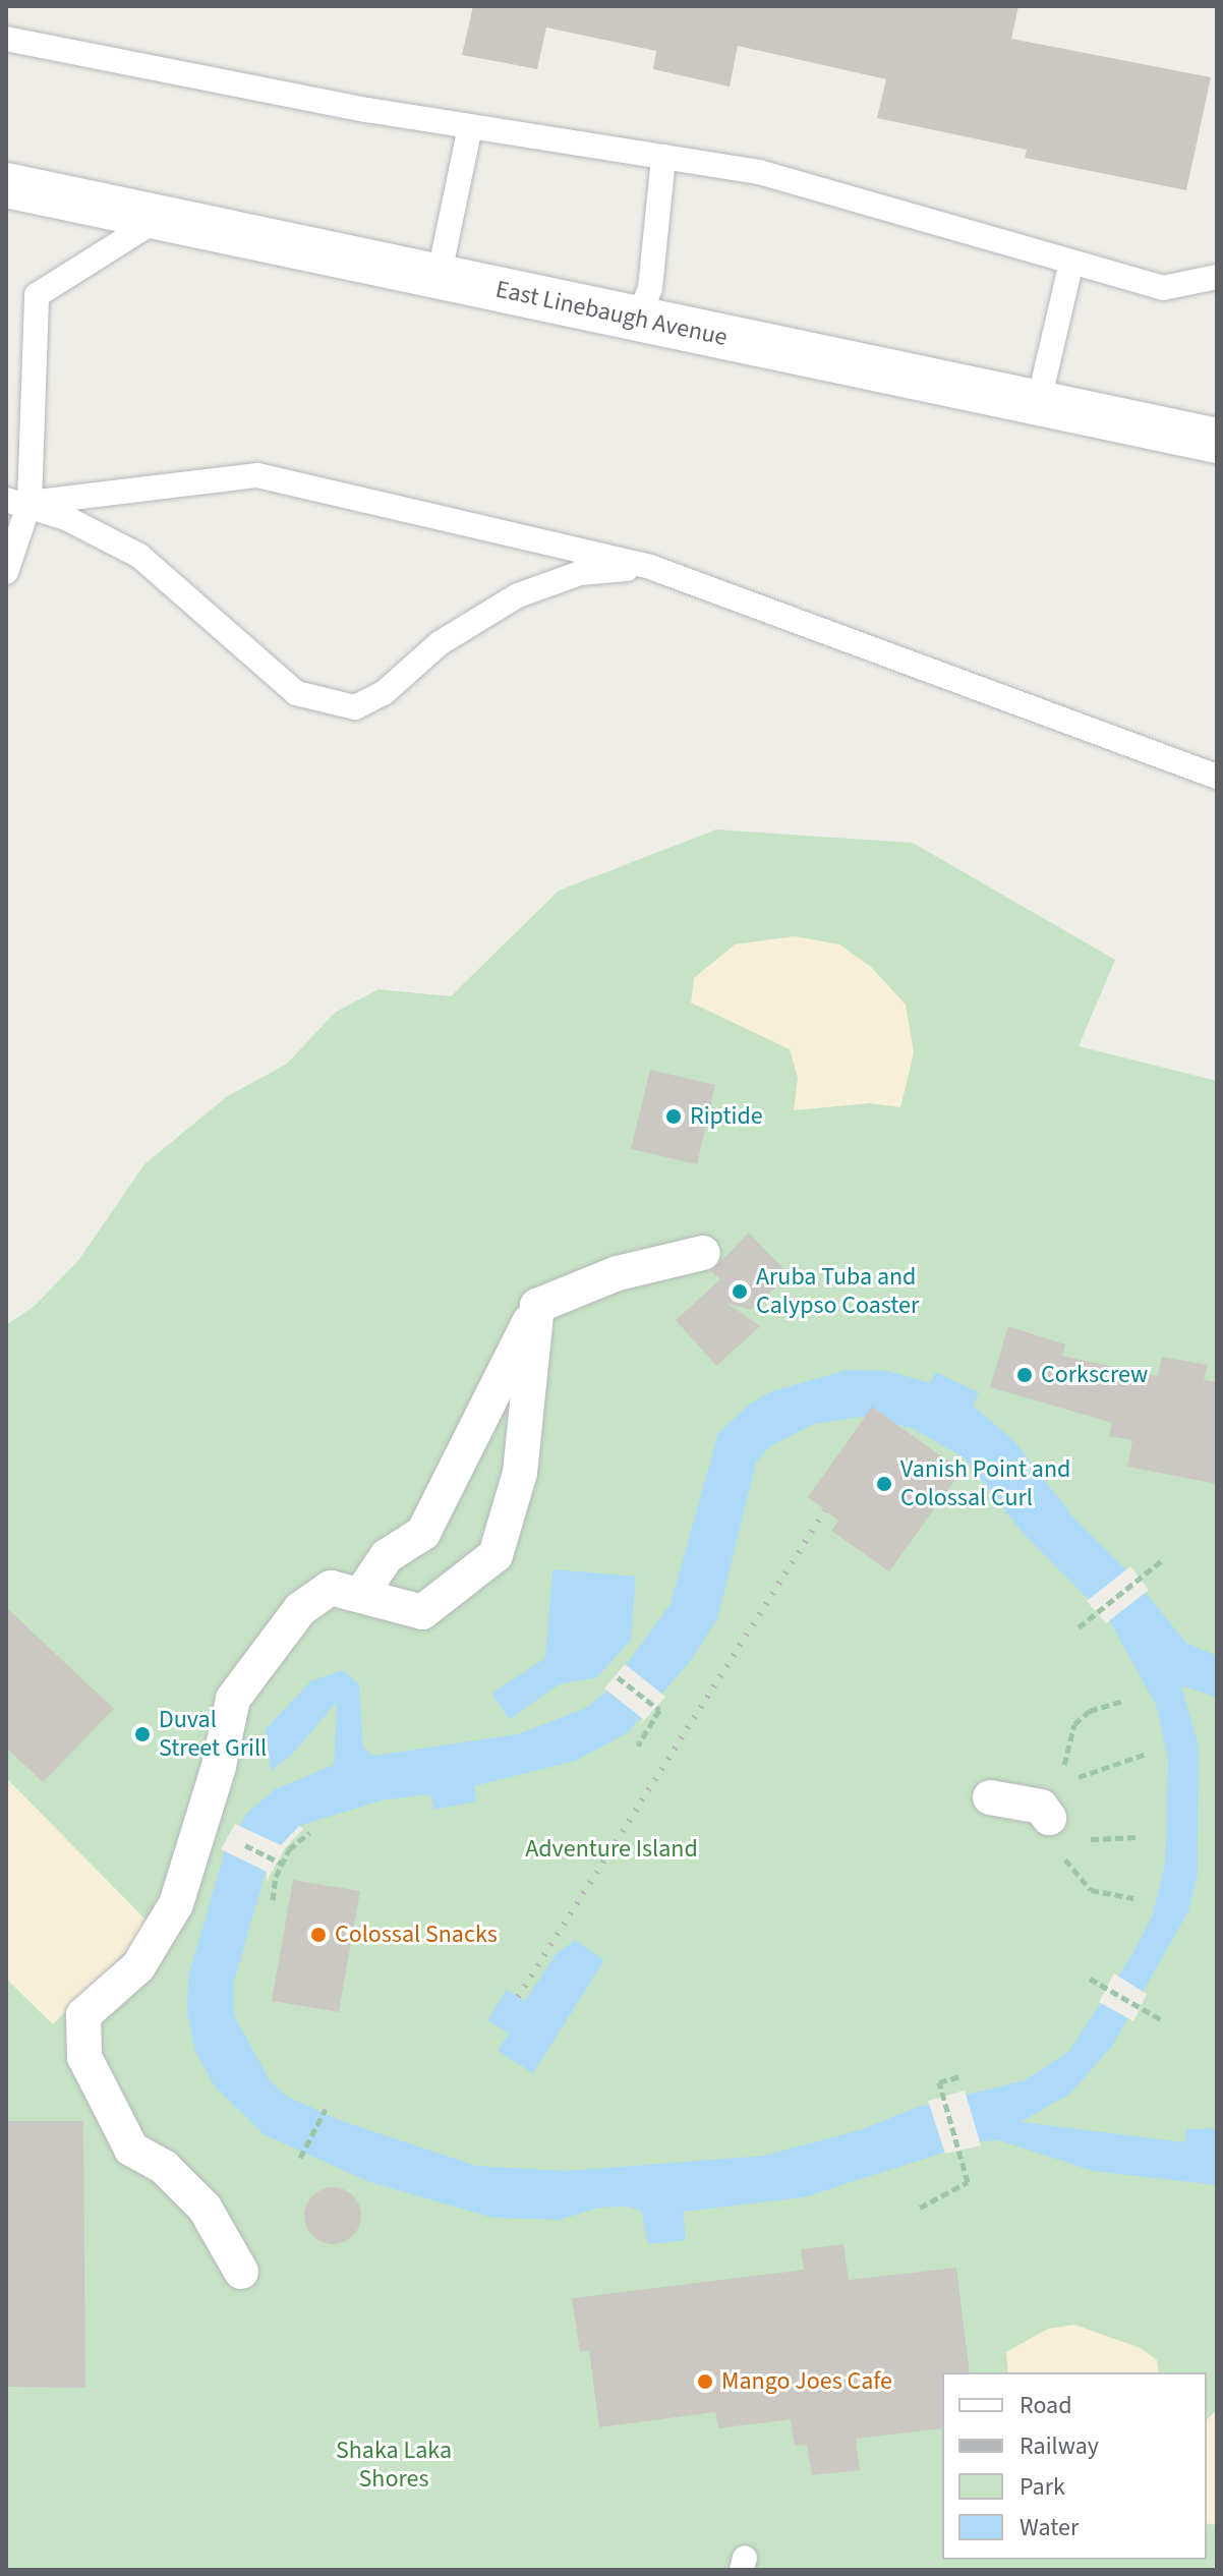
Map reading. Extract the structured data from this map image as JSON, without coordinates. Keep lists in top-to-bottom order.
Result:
{
  "streets": {
    "street": ["East Linebaugh Avenue"]
  },
  "parks": ["Adventure Island", "Shaka Laka Shores"],
  "places": [
    "Riptide",
    "Aruba Tuba and Calypso Coaster",
    "Corkscrew",
    "Vanish Point and Colossal Curl",
    "Duval Street Grill",
    "Colossal Snacks",
    "Mango Joes Cafe"
  ],
  "legend": [
    "Road",
    "Railway",
    "Park",
    "Water"
  ]
}
